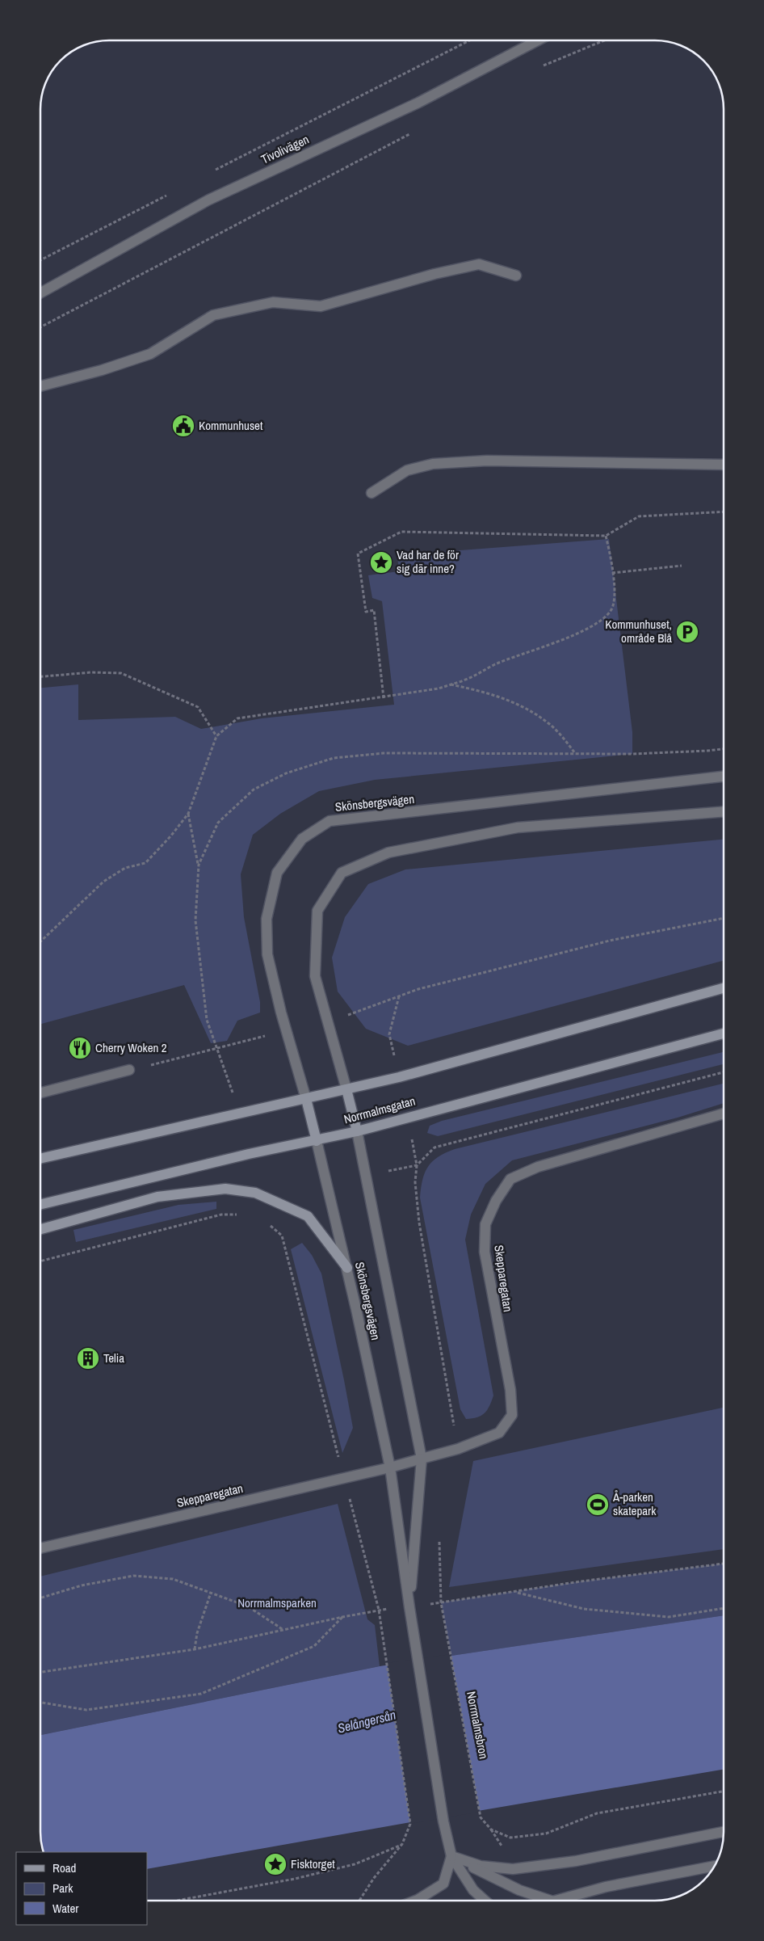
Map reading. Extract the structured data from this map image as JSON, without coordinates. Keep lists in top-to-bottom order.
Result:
{
  "streets": {
    "main road": ["Norrmalmsgatan"],
    "street": ["Tivolivägen", "Skönsbergsvägen", "Skepparegatan"],
    "path": ["Norrmalmsbron"]
  },
  "crossings": [
    ["Skönsbergsvägen", "Norrmalmsgatan"],
    ["Skönsbergsvägen", "Skepparegatan"]
  ],
  "water": ["Selångersån"],
  "parks": ["Norrmalmsparken"],
  "places": {
    "public building": ["Kommunhuset"],
    "place": ["Vad har de för sig där inne?", "Fisktorget"],
    "parking": ["Kommunhuset, område Blå"],
    "restaurant": ["Cherry Woken 2"],
    "building": ["Telia"],
    "sports": ["Å-parken skatepark"]
  },
  "legend": ["Road", "Park", "Water"]
}
